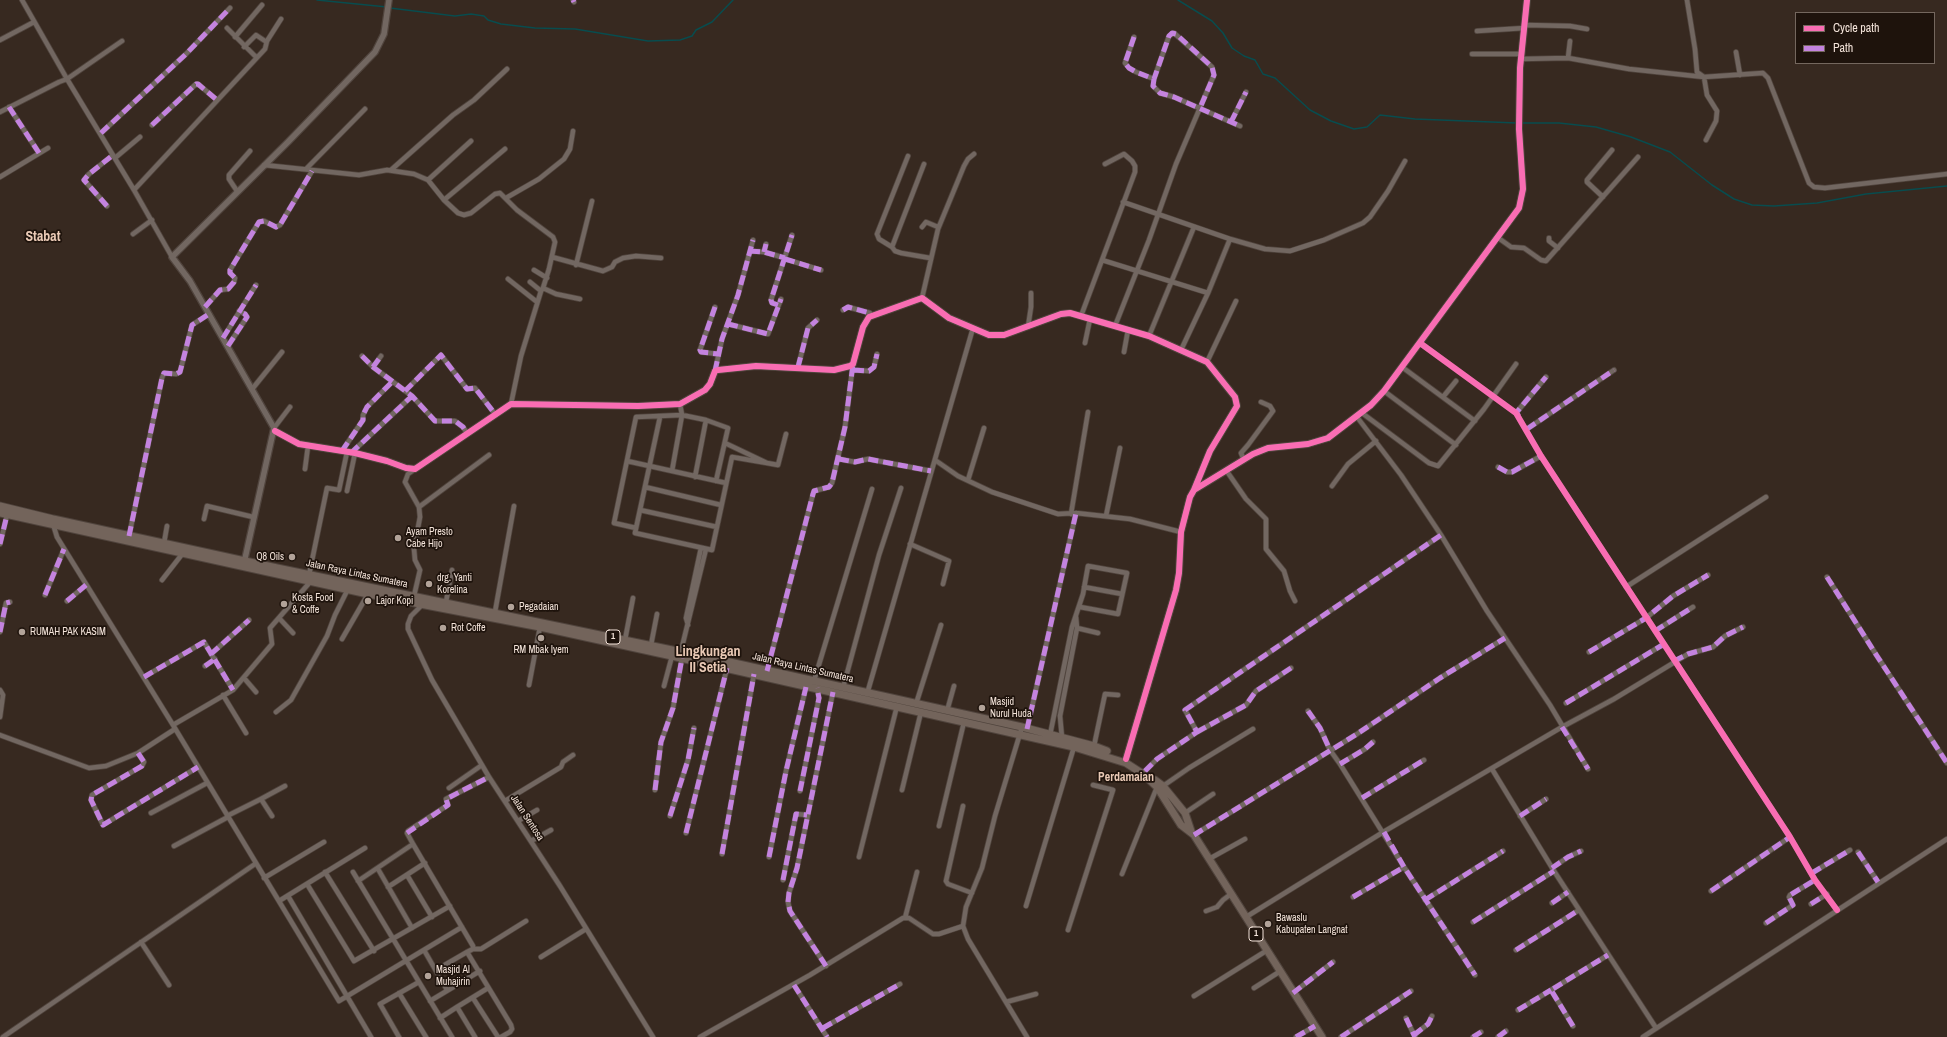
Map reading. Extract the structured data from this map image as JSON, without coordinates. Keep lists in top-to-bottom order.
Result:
{
  "streets": {
    "highway": ["Jalan Raya Lintas Sumatera", "1"],
    "street": ["Jalan Sentosa"]
  },
  "crossings": [
    ["Jalan Raya Lintas Sumatera", "Jalan Sentosa"]
  ],
  "districts": ["Stabat", "Lingkungan II Setia", "Perdamaian"],
  "places": [
    "Ayam Presto Cabe Hijo",
    "Q8 Oils",
    "drg. Yanti Korelina",
    "Lajor Kopi",
    "Kosta Food & Coffe",
    "Pegadaian",
    "Rot Coffe",
    "RUMAH PAK KASIM",
    "RM Mbak Iyem",
    "Masjid Nurul Huda",
    "Bawaslu Kabupaten Langnat",
    "Masjid Al Muhajirin"
  ],
  "legend": ["Cycle path", "Path"]
}
